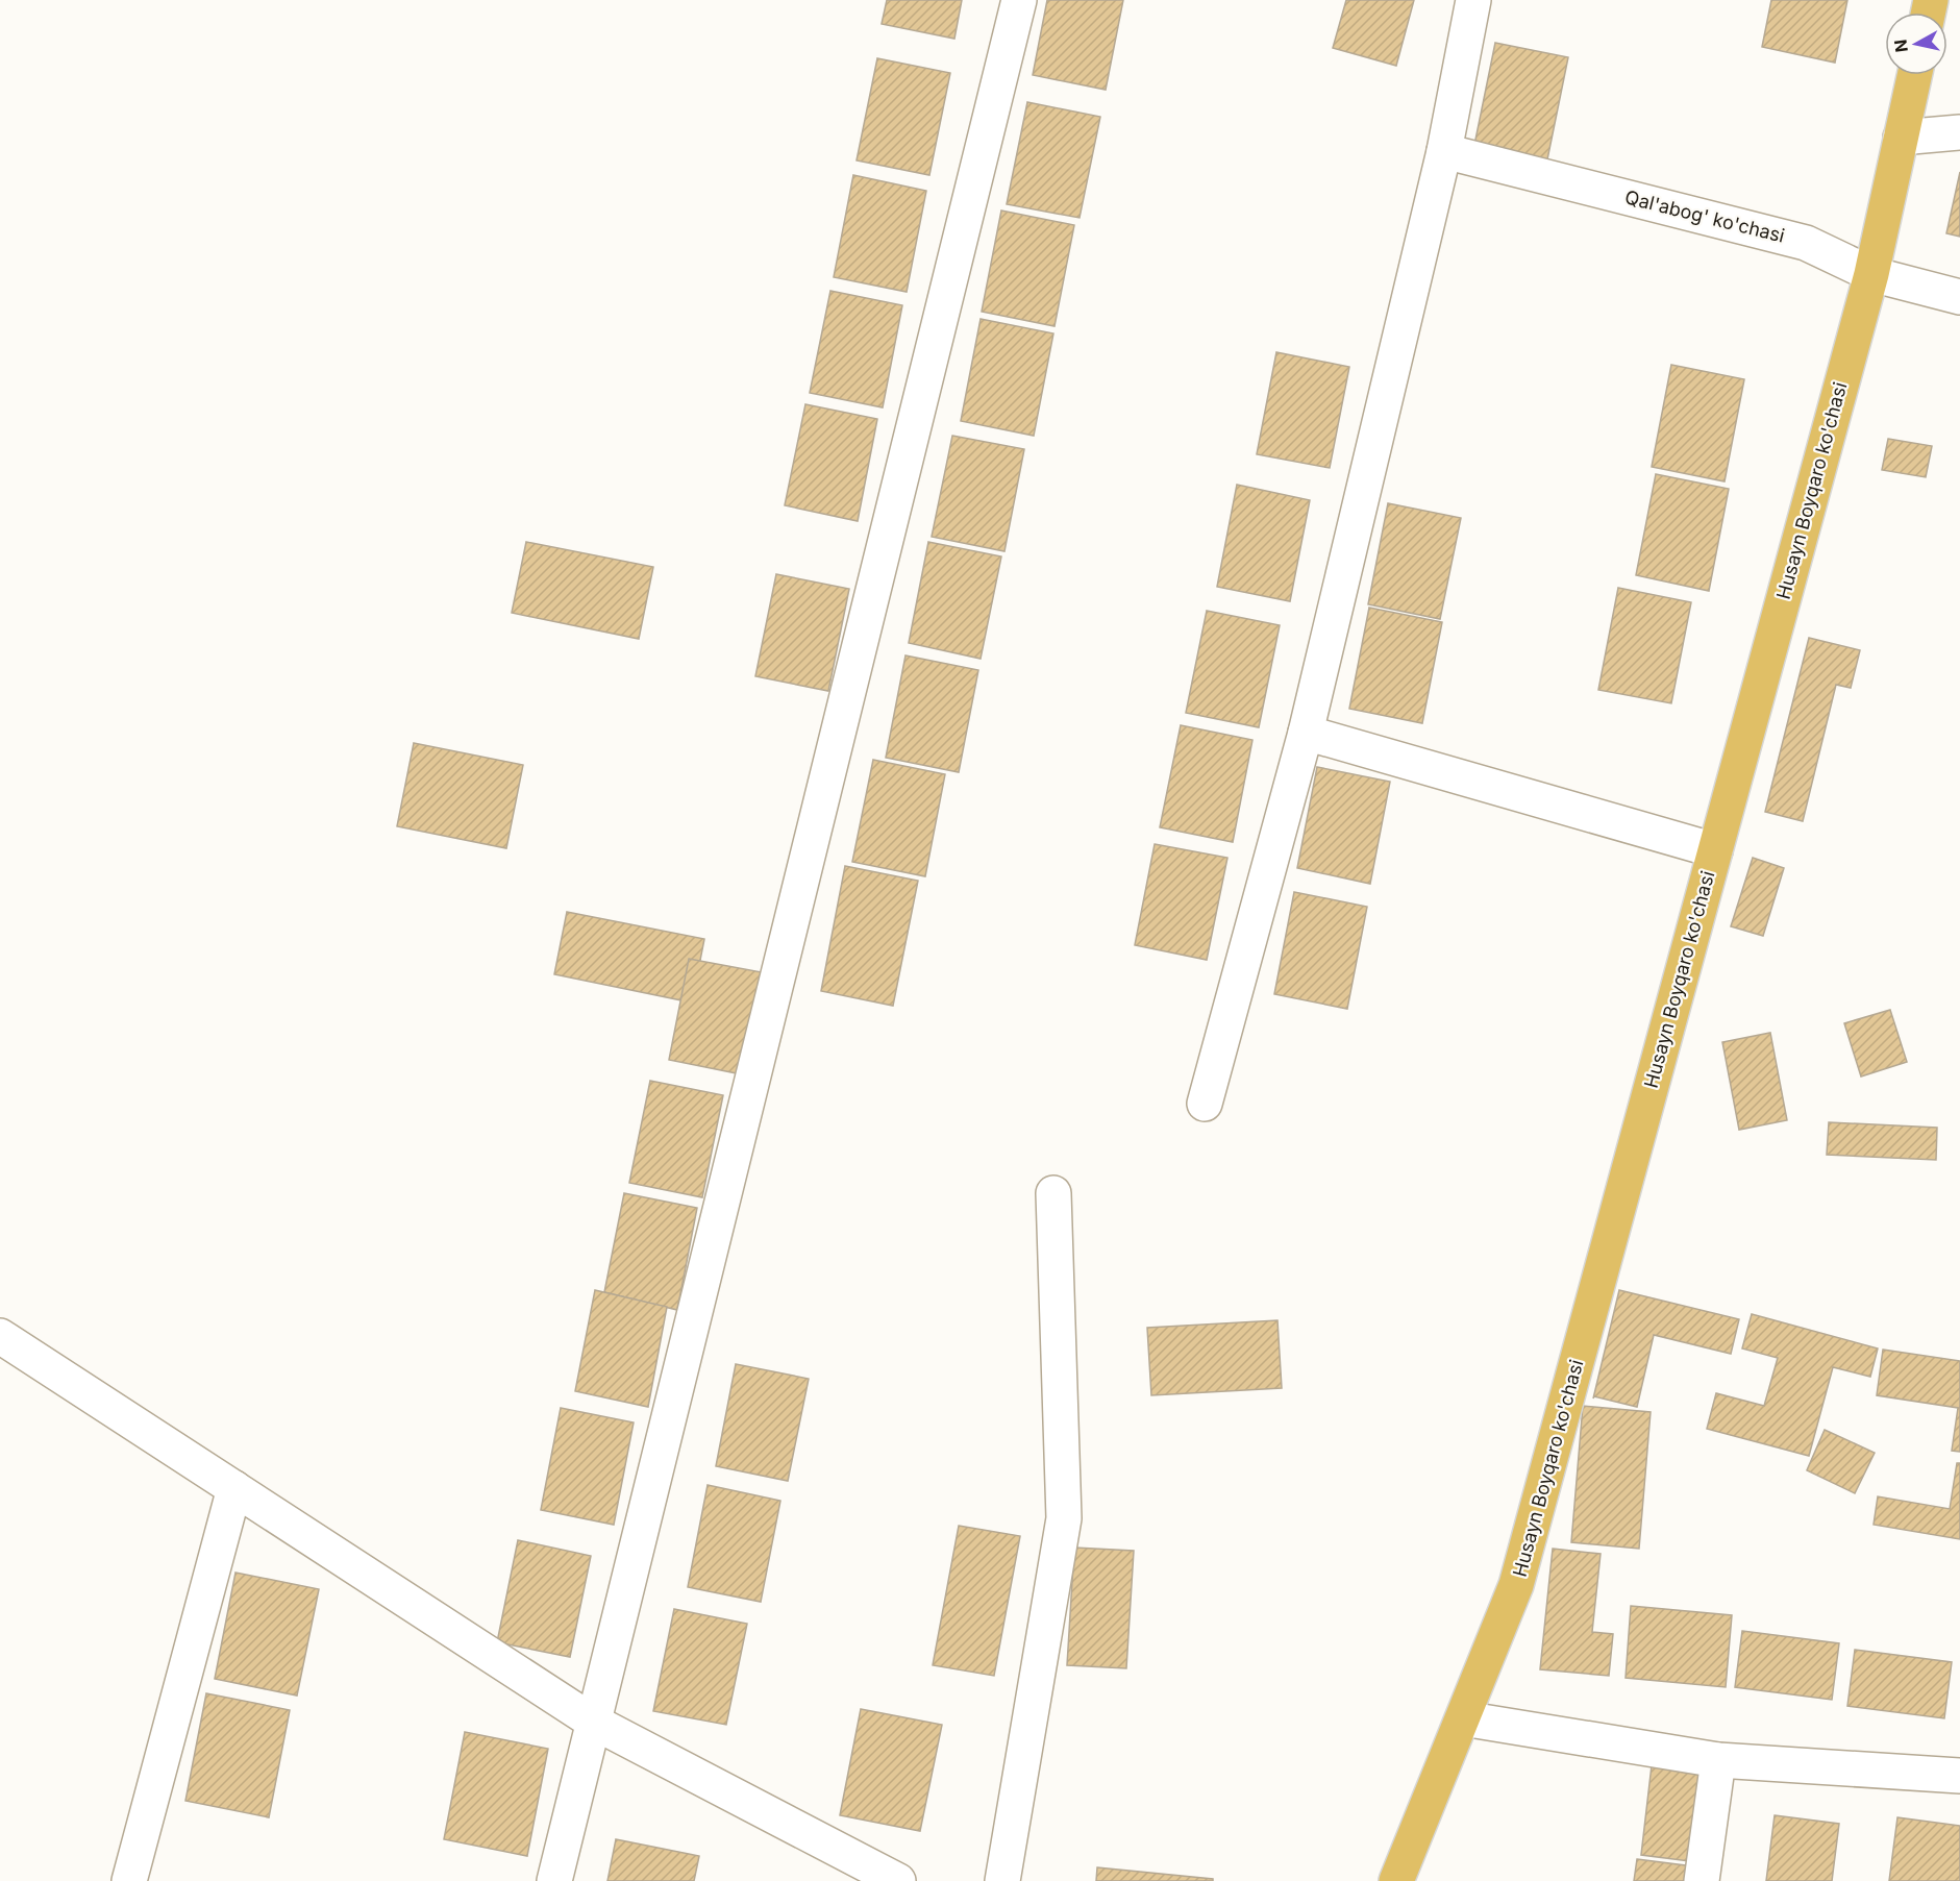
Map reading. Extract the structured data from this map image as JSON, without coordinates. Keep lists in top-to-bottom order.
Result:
{
  "streets": {
    "main road": ["Husayn Boyqaro ko'chasi"],
    "street": ["Qal'abog' ko'chasi"]
  },
  "crossings": [
    ["Qal'abog' ko'chasi", "Husayn Boyqaro ko'chasi"]
  ],
  "north": "left"
}
